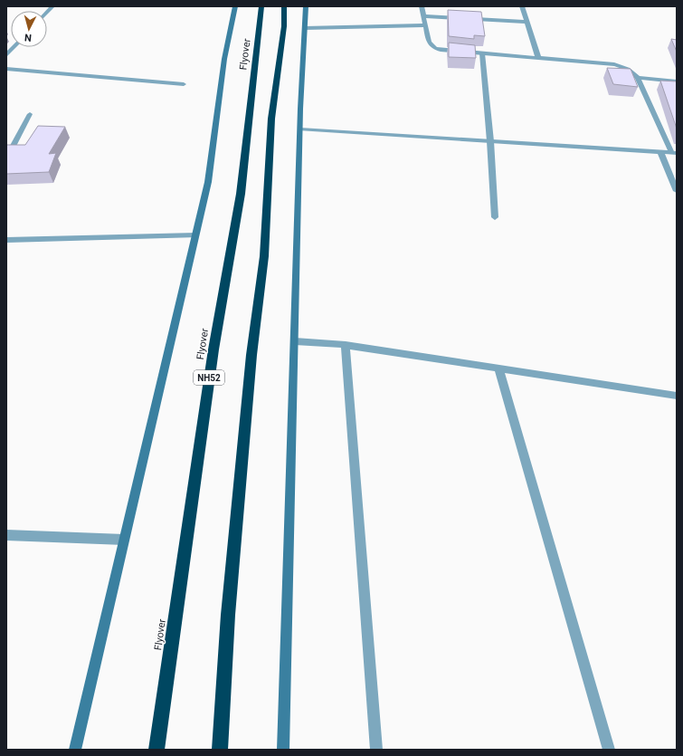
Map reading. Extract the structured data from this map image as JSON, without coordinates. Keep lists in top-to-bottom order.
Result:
{
  "streets": {
    "highway": ["Flyover", "NH52"]
  },
  "north": "bottom"
}
